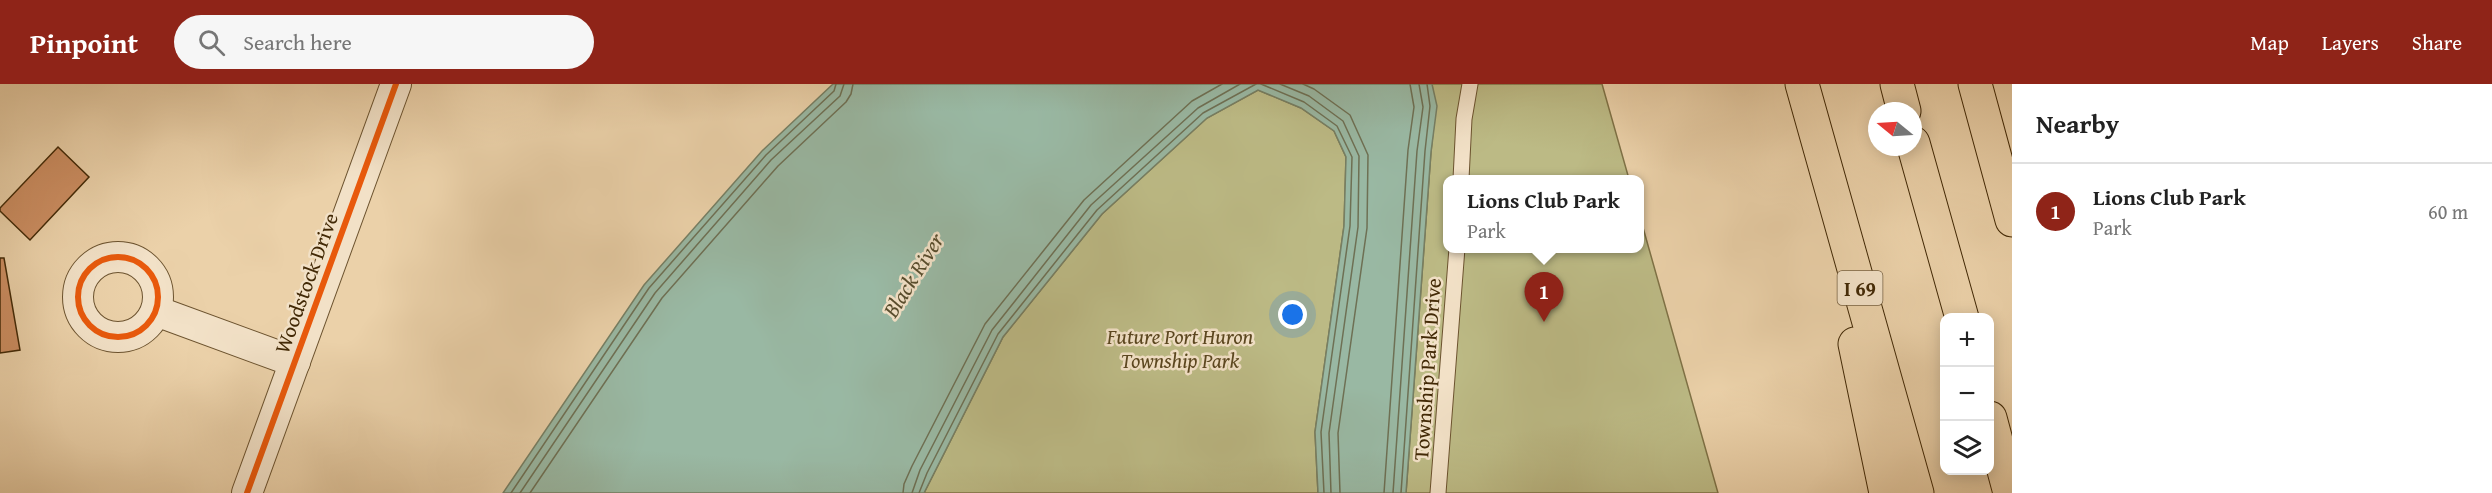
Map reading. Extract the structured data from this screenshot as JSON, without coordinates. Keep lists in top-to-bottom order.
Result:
{
  "streets": {
    "highway": ["I 69"],
    "street": ["Woodstock Drive"],
    "lane": ["Township Park Drive"]
  },
  "water": ["Black River"],
  "parks": ["Future Port Huron Township Park"],
  "north": "left",
  "page": {
    "header": "Pinpoint",
    "search": "Search here",
    "nav": ["Map", "Layers", "Share"],
    "heading": "Nearby",
    "list": [
      {
        "mark": "1",
        "name": "Lions Club Park",
        "note": "Park",
        "value": "60 m"
      }
    ],
    "popup": ["Lions Club Park", "Park"],
    "pins": "1",
    "map_buttons": ["+", "−"]
  }
}
